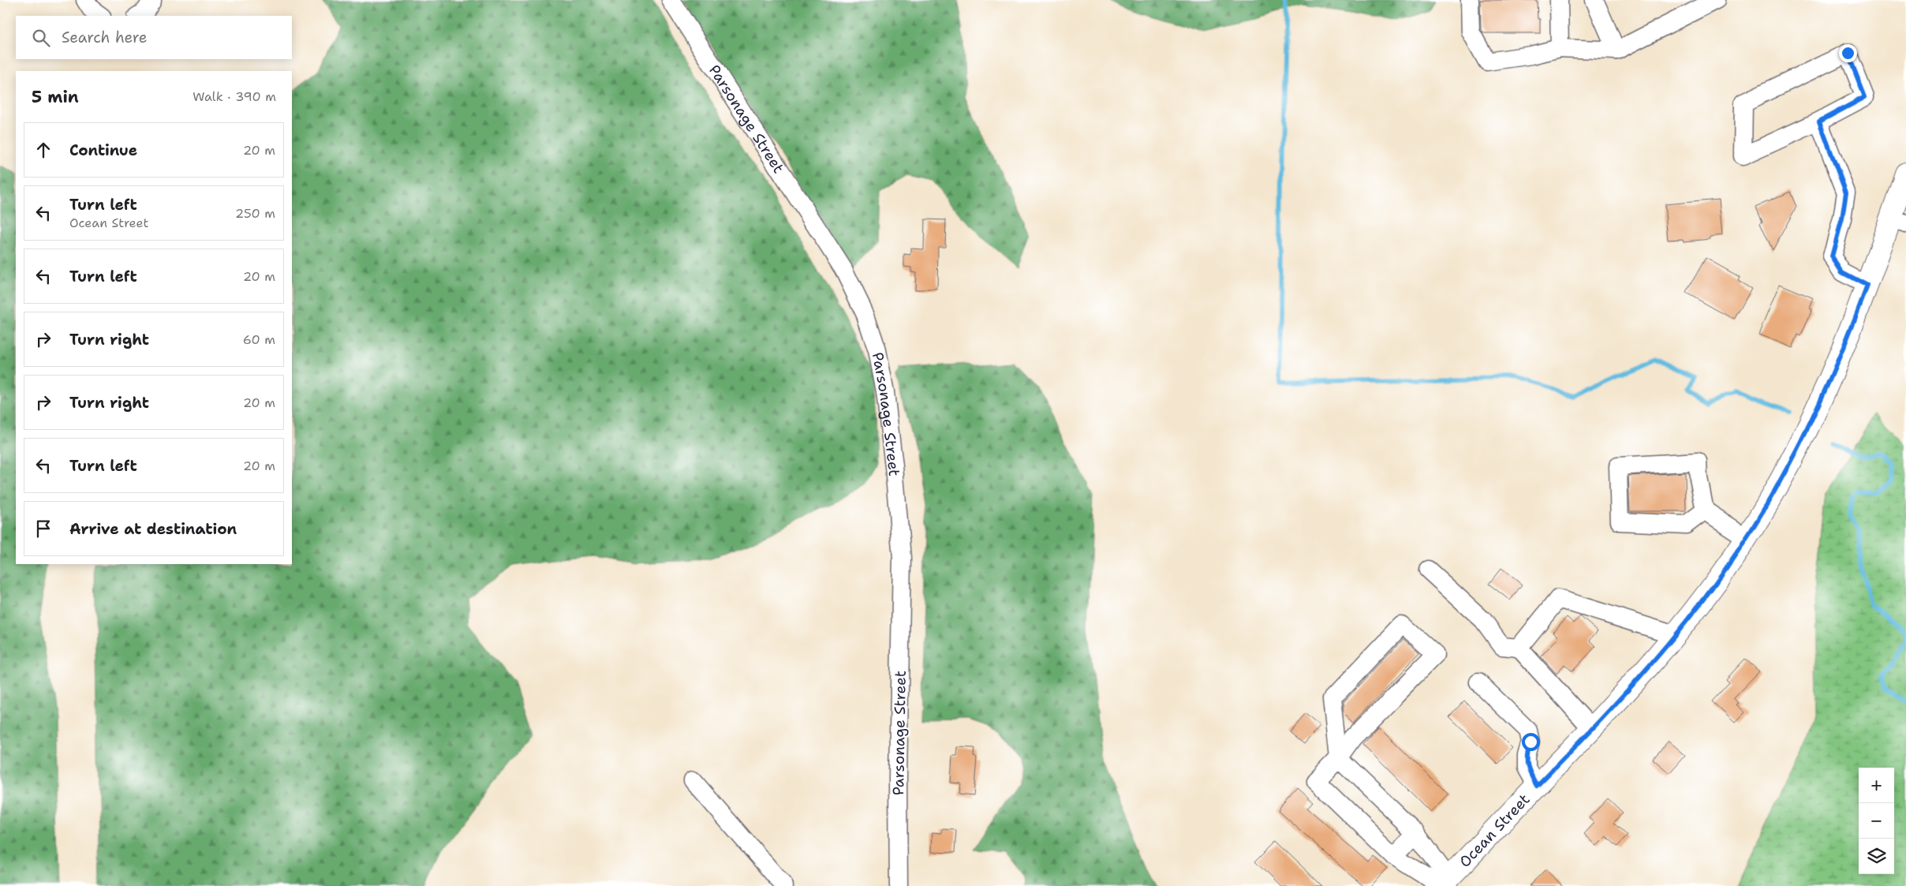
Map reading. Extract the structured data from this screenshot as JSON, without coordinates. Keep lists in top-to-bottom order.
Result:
{
  "streets": {
    "main road": ["Ocean Street"],
    "street": ["Parsonage Street"]
  },
  "page": {
    "search": "Search here",
    "heading": ["5 min", "Walk · 390 m"],
    "list": [
      ["Continue", "20 m"],
      ["Turn left", "Ocean Street", "250 m"],
      ["Turn left", "20 m"],
      ["Turn right", "60 m"],
      ["Turn right", "20 m"],
      ["Turn left", "20 m"],
      "Arrive at destination"
    ],
    "map_buttons": ["+", "−"]
  }
}
